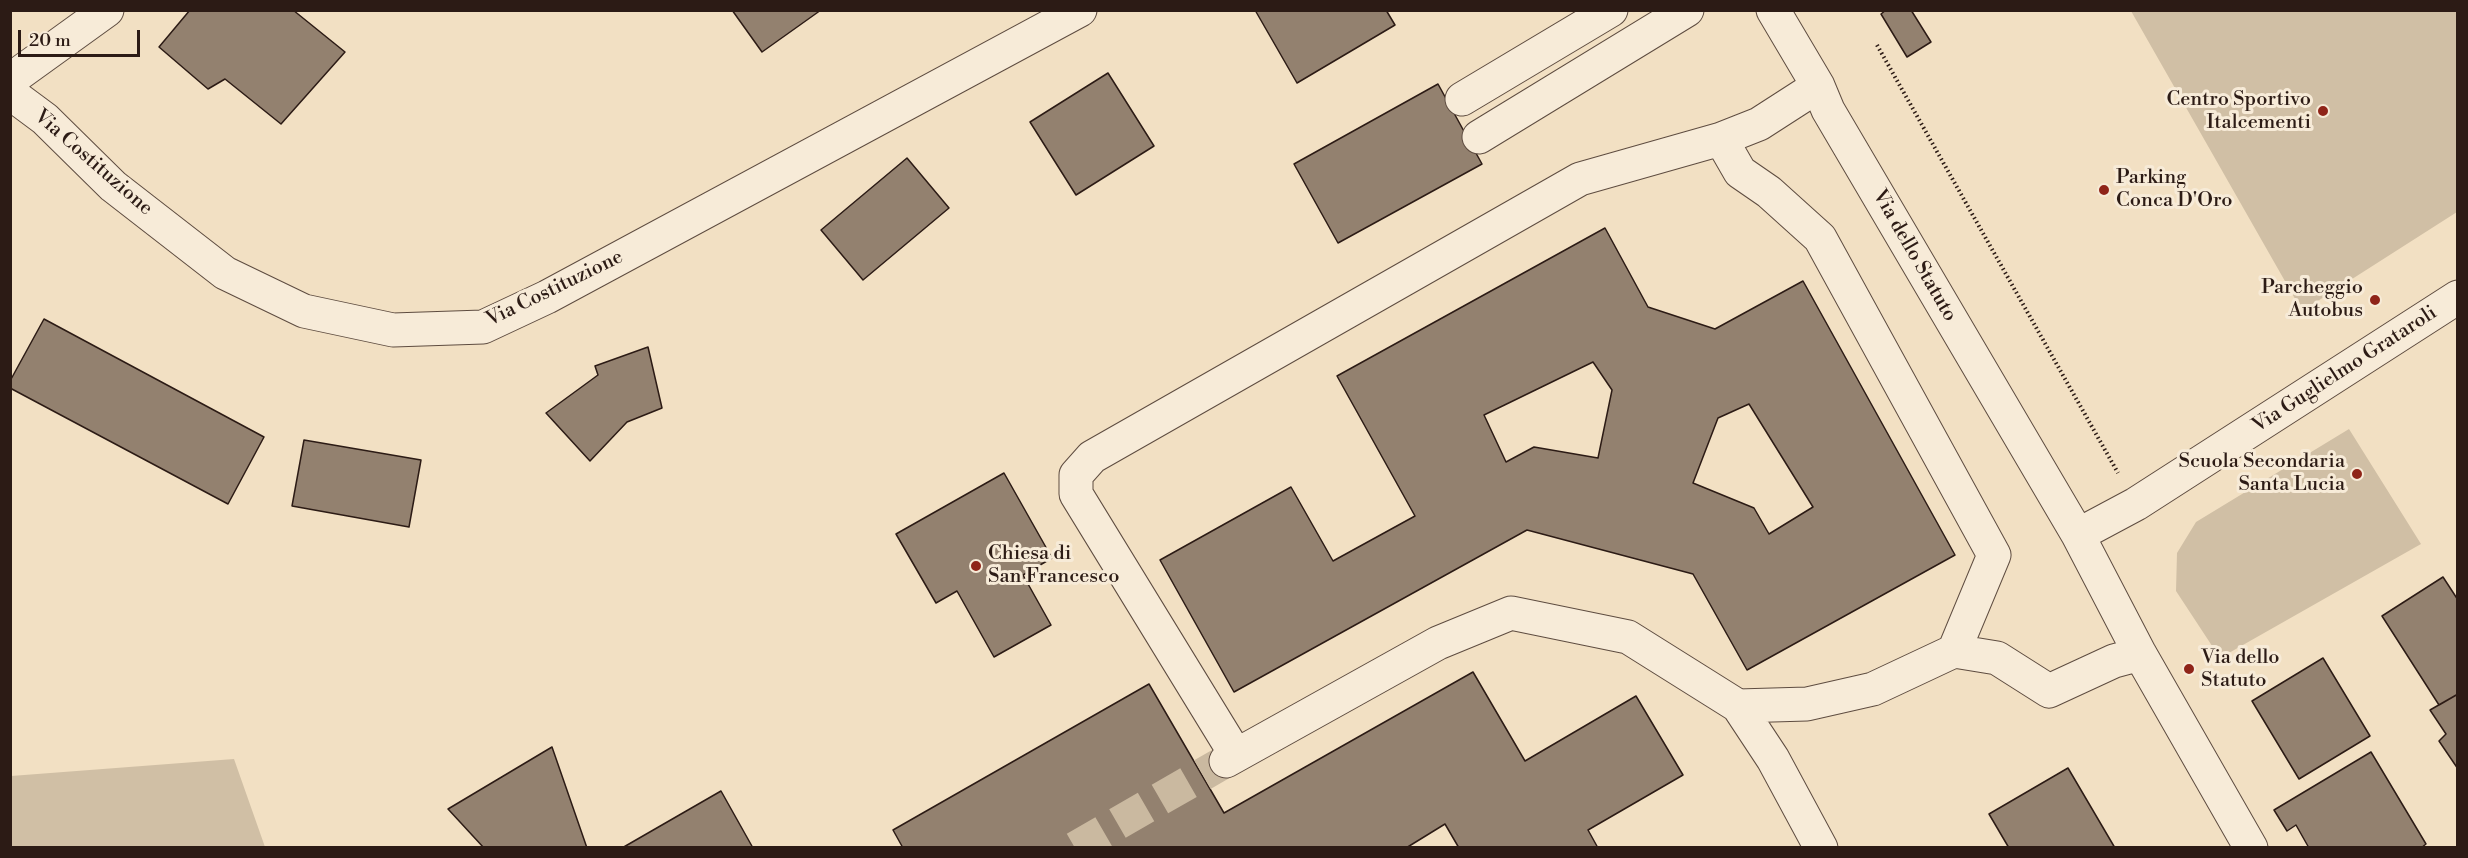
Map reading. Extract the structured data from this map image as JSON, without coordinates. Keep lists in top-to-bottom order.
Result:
{
  "streets": {
    "street": ["Via Costituzione", "Via dello Statuto", "Via Guglielmo Grataroli"]
  },
  "crossings": [
    ["Via dello Statuto", "Via Guglielmo Grataroli"]
  ],
  "places": [
    "Centro Sportivo Italcementi",
    "Parking Conca D'Oro",
    "Parcheggio Autobus",
    "Scuola Secondaria Santa Lucia",
    "Chiesa di San Francesco",
    "Via dello Statuto"
  ],
  "scale_bar": "20 m"
}
